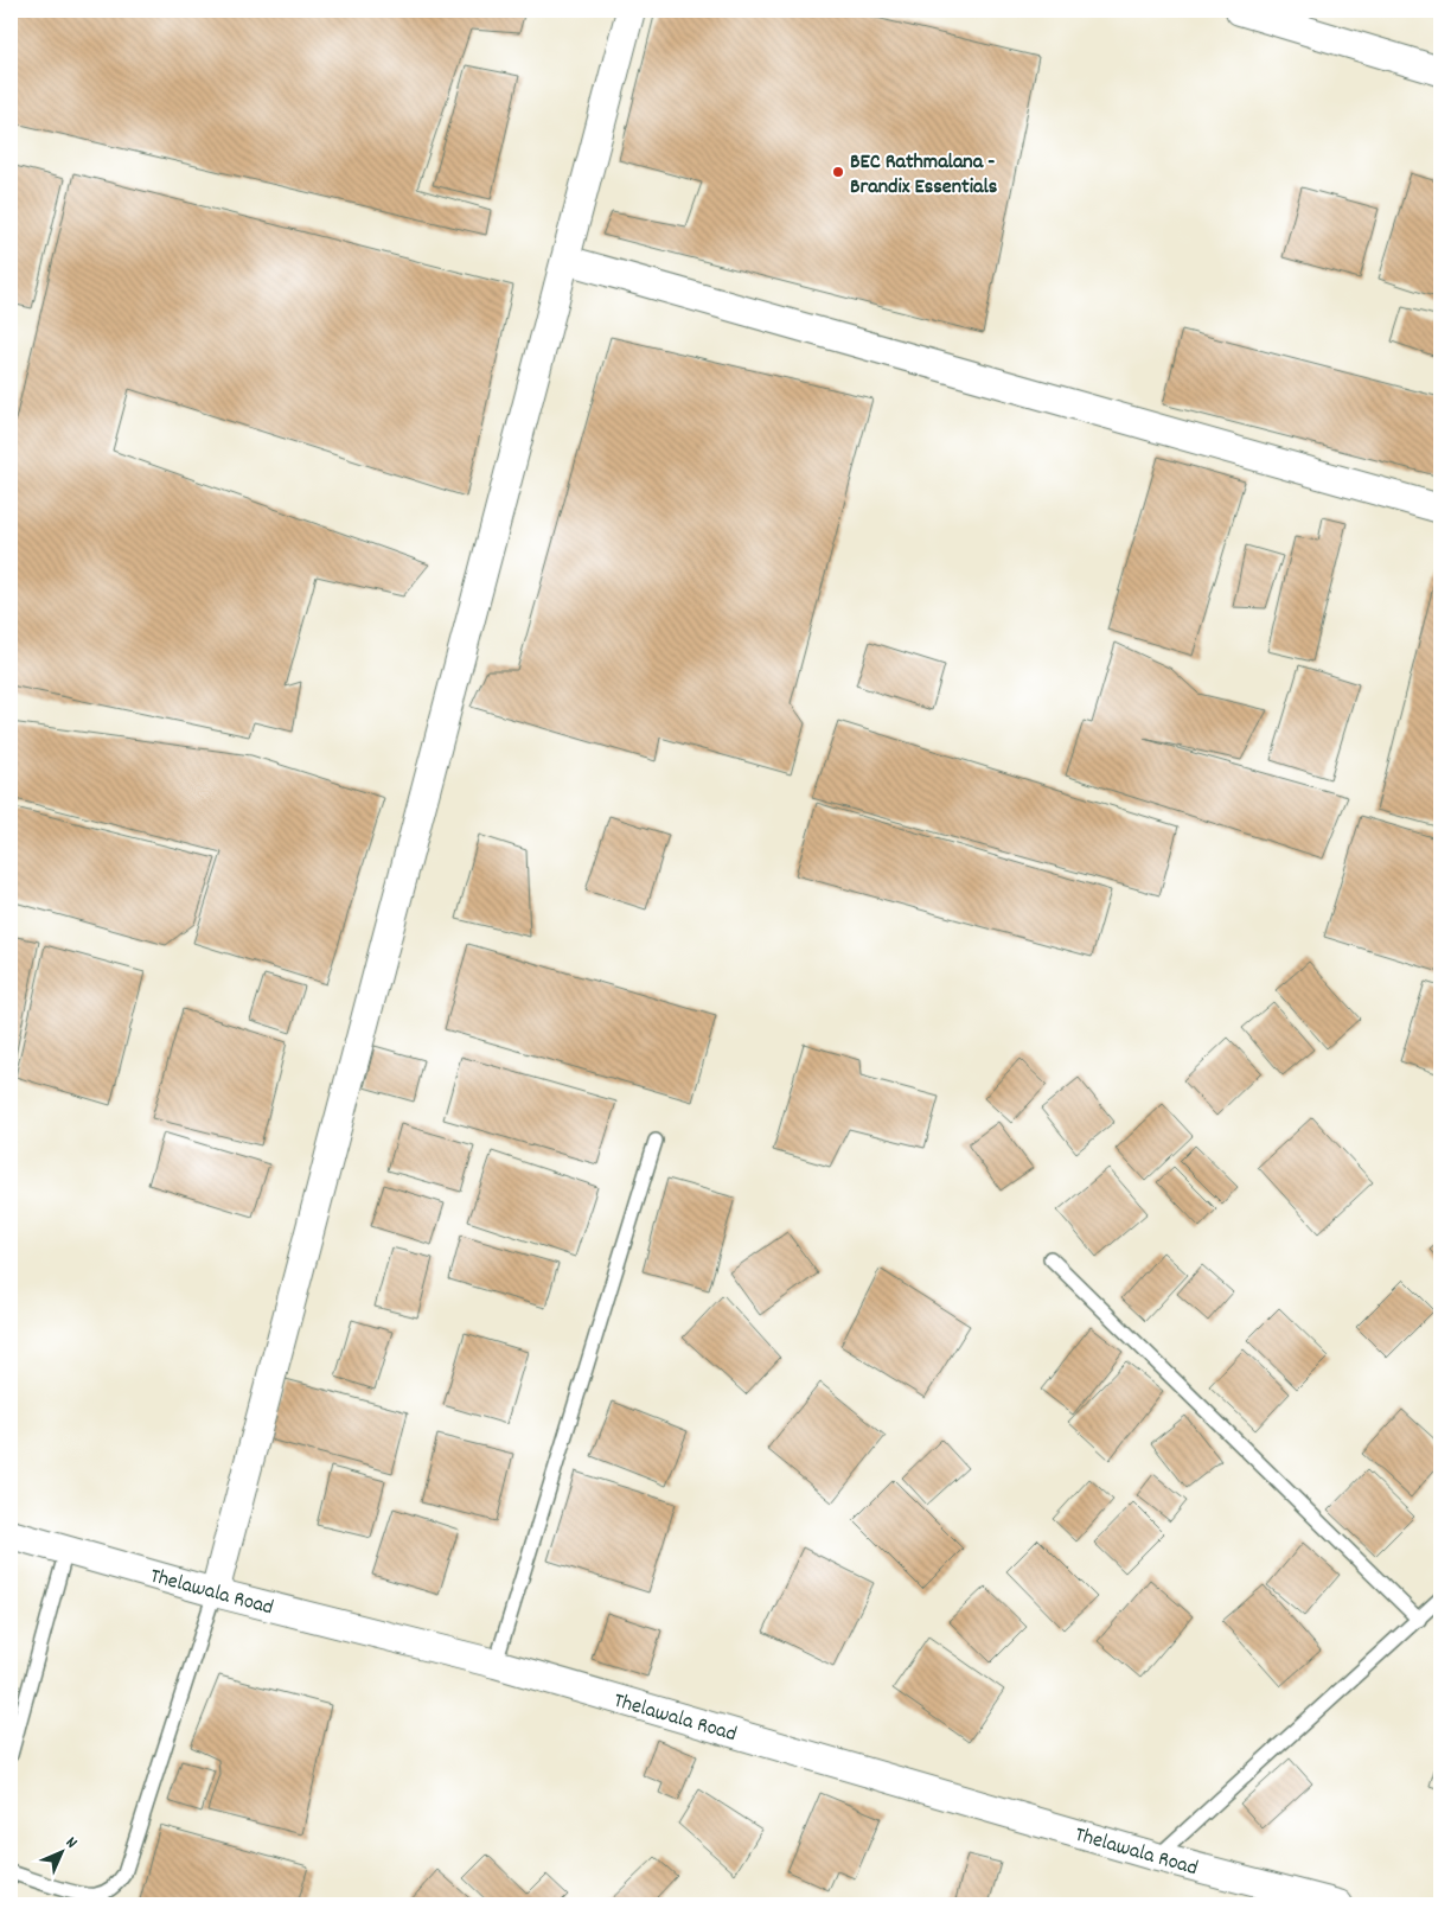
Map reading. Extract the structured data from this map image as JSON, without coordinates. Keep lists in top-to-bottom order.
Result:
{
  "streets": {
    "street": ["Thelawala Road"]
  },
  "places": ["BEC Rathmalana - Brandix Essentials"],
  "north": "top right"
}
